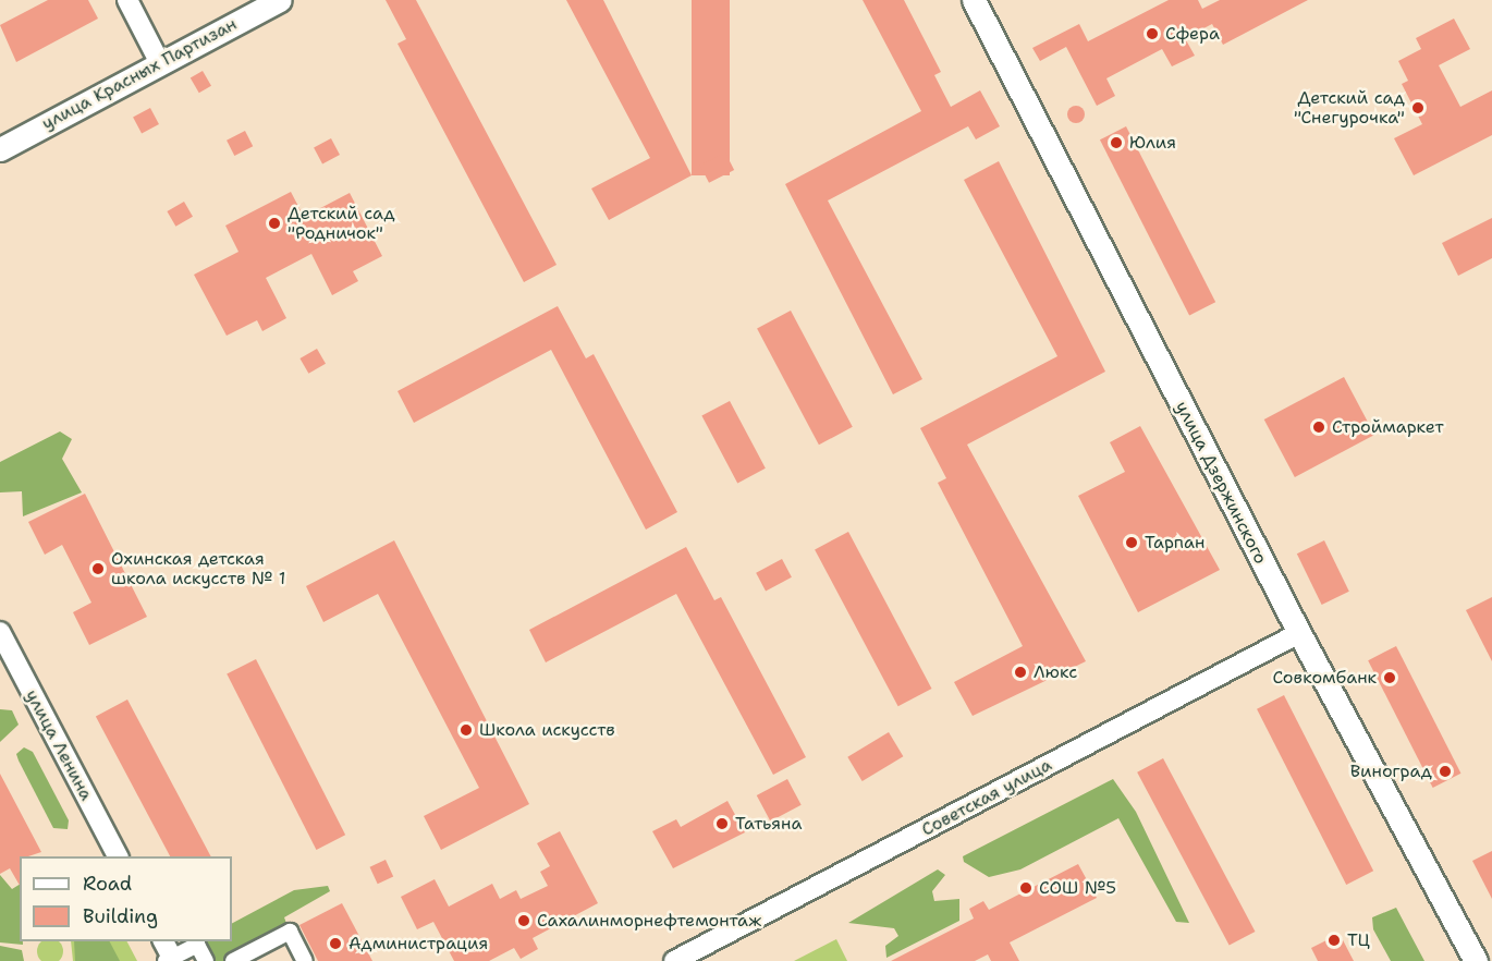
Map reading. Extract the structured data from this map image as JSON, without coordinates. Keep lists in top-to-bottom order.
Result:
{
  "streets": {
    "street": [
      "улица Красных Партизан",
      "улица Дзержинского",
      "улица Ленина",
      "Советская улица"
    ]
  },
  "crossings": [
    ["улица Дзержинского", "Советская улица"]
  ],
  "places": [
    "Сфера",
    "Детский сад \"Снегурочка\"",
    "Юлия",
    "Детский сад \"Родничок\"",
    "Строймаркет",
    "Тарпан",
    "Охинская детская школа искусств № 1",
    "Люкс",
    "Совкомбанк",
    "Школа искусств",
    "Виноград",
    "Татьяна",
    "СОШ №5",
    "Сахалинморнефтемонтаж",
    "ТЦ",
    "Администрация"
  ],
  "legend": ["Road", "Building"]
}
